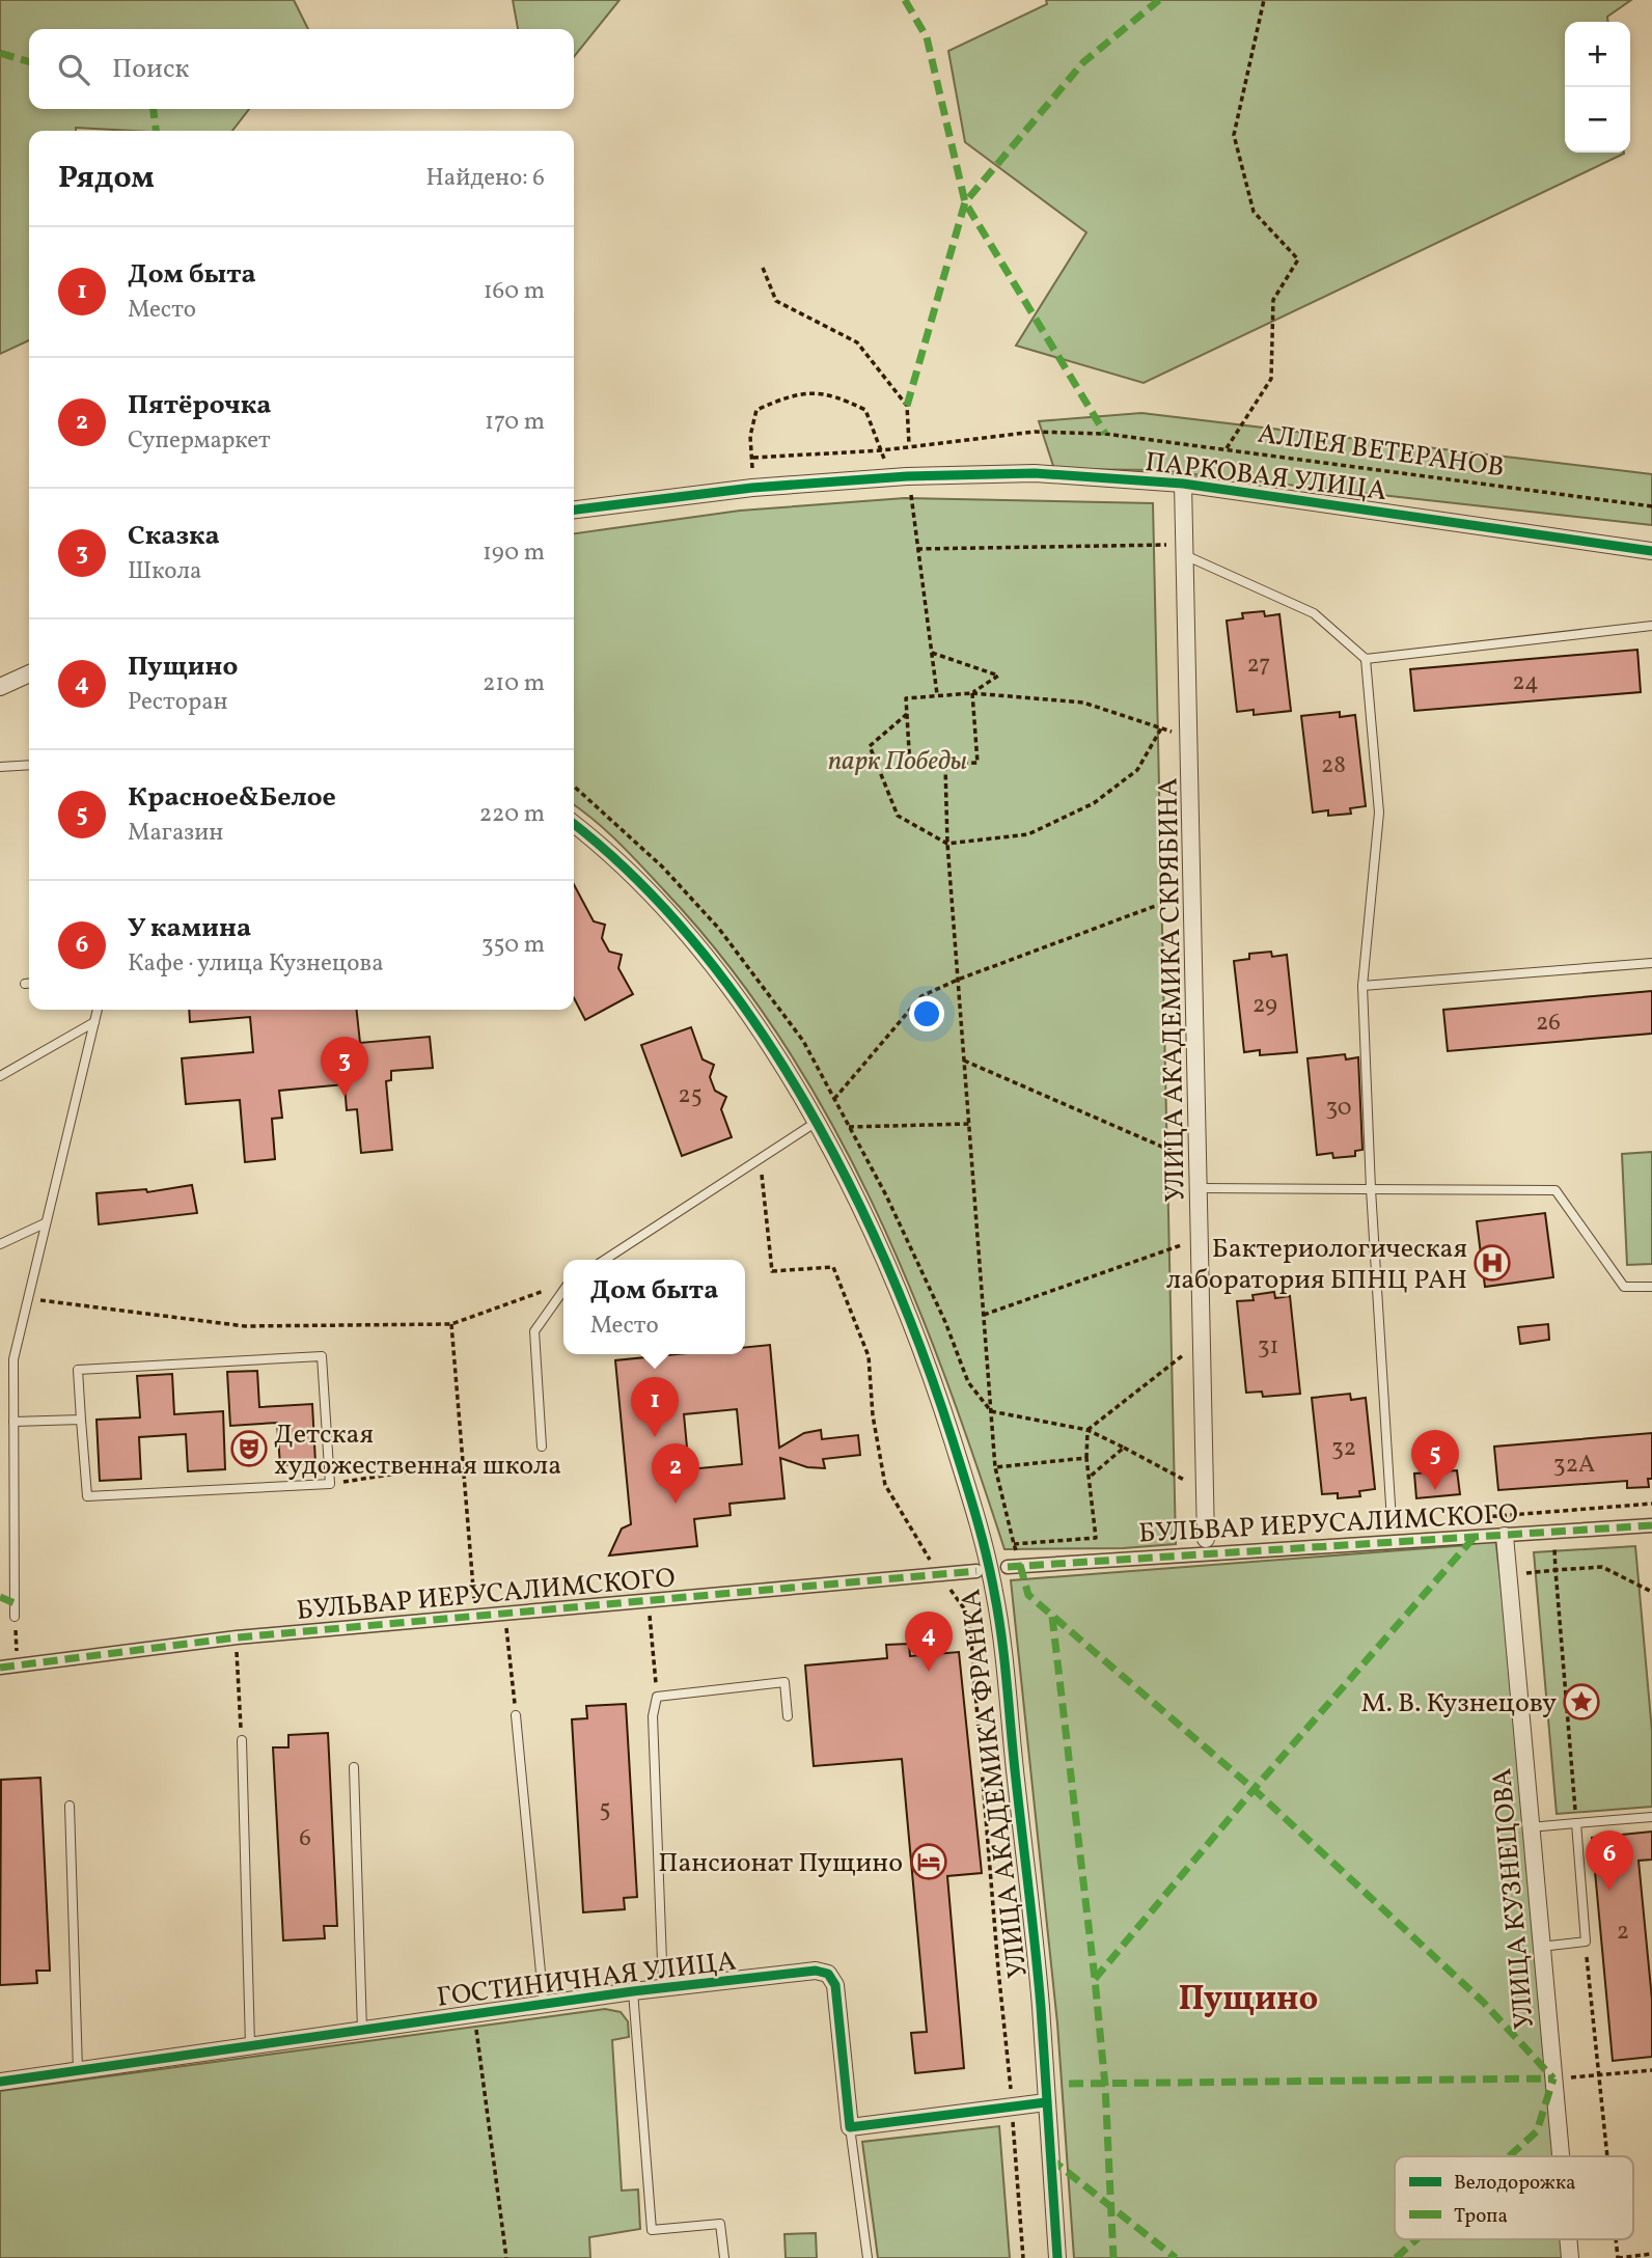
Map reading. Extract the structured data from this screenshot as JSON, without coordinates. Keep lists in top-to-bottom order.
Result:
{
  "streets": {
    "street": [
      "ПАРКОВАЯ УЛИЦА",
      "УЛИЦА АКАДЕМИКА СКРЯБИНА",
      "БУЛЬВАР ИЕРУСАЛИМСКОГО",
      "УЛИЦА АКАДЕМИКА ФРАНКА",
      "УЛИЦА КУЗНЕЦОВА",
      "ГОСТИНИЧНАЯ УЛИЦА"
    ],
    "path": ["АЛЛЕЯ ВЕТЕРАНОВ"]
  },
  "crossings": [
    ["ПАРКОВАЯ УЛИЦА", "УЛИЦА АКАДЕМИКА СКРЯБИНА"],
    ["БУЛЬВАР ИЕРУСАЛИМСКОГО", "УЛИЦА КУЗНЕЦОВА"]
  ],
  "districts": ["Пущино"],
  "parks": ["парк Победы"],
  "places": {
    "hospital": ["Бактериологическая лаборатория БПНЦ РАН"],
    "theatre": ["Детская художественная школа"],
    "place": ["М. В. Кузнецову"],
    "hotel": ["Пансионат Пущино"]
  },
  "house_numbers": [
    "27",
    "24",
    "28",
    "29",
    "26",
    "25",
    "30",
    "31",
    "32",
    "32А",
    "5",
    "6",
    "2"
  ],
  "legend": ["Велодорожка", "Тропа"],
  "page": {
    "map_buttons": ["+", "−"],
    "search": "Поиск",
    "heading": ["Рядом", "Найдено: 6"],
    "list": [
      {
        "mark": "1",
        "name": "Дом быта",
        "note": "Место",
        "value": "160 m"
      },
      {
        "mark": "2",
        "name": "Пятёрочка",
        "note": "Супермаркет",
        "value": "170 m"
      },
      {
        "mark": "3",
        "name": "Сказка",
        "note": "Школа",
        "value": "190 m"
      },
      {
        "mark": "4",
        "name": "Пущино",
        "note": "Ресторан",
        "value": "210 m"
      },
      {
        "mark": "5",
        "name": "Красное&Белое",
        "note": "Магазин",
        "value": "220 m"
      },
      {
        "mark": "6",
        "name": "У камина",
        "note": "Кафе · улица Кузнецова",
        "value": "350 m"
      }
    ],
    "pins": [
      "3",
      "1",
      "5",
      "2",
      "4",
      "6"
    ],
    "popup": ["Дом быта", "Место"]
  }
}
